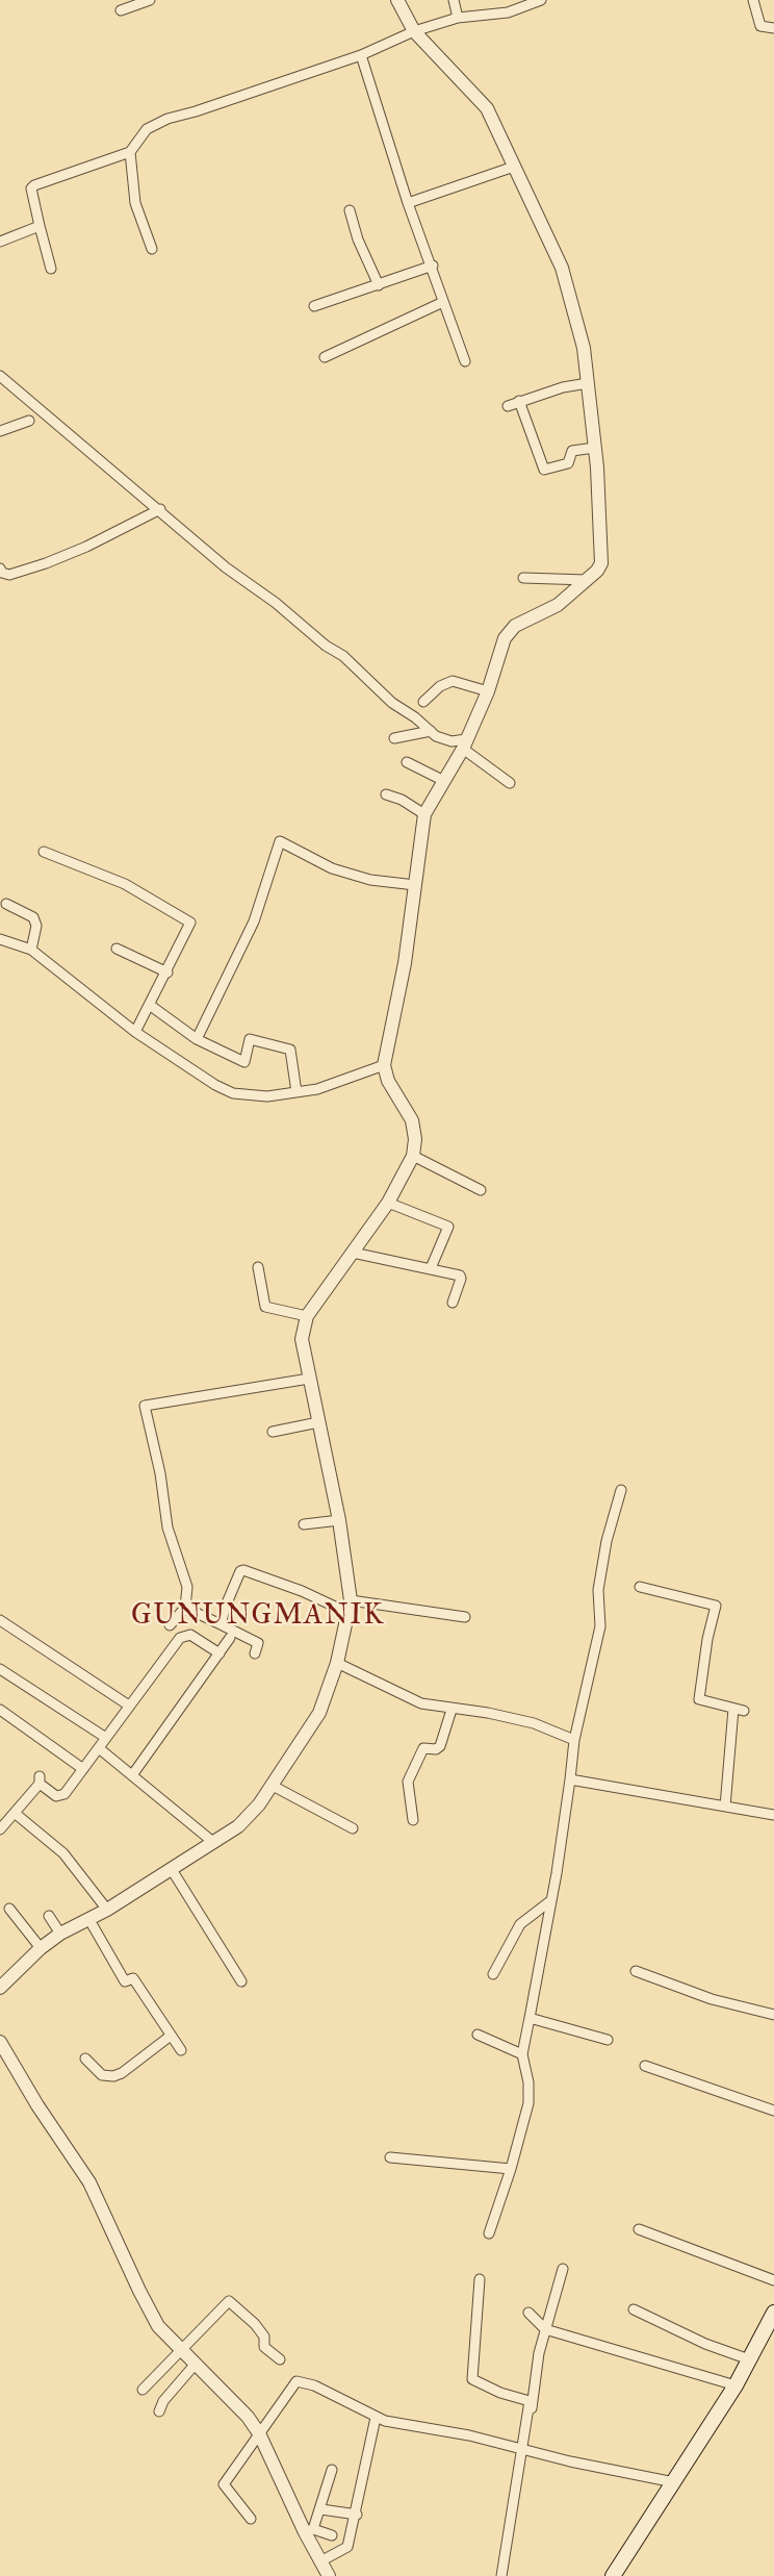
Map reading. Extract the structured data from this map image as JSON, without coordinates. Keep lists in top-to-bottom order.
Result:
{
  "districts": ["GUNUNGMANIK"]
}
